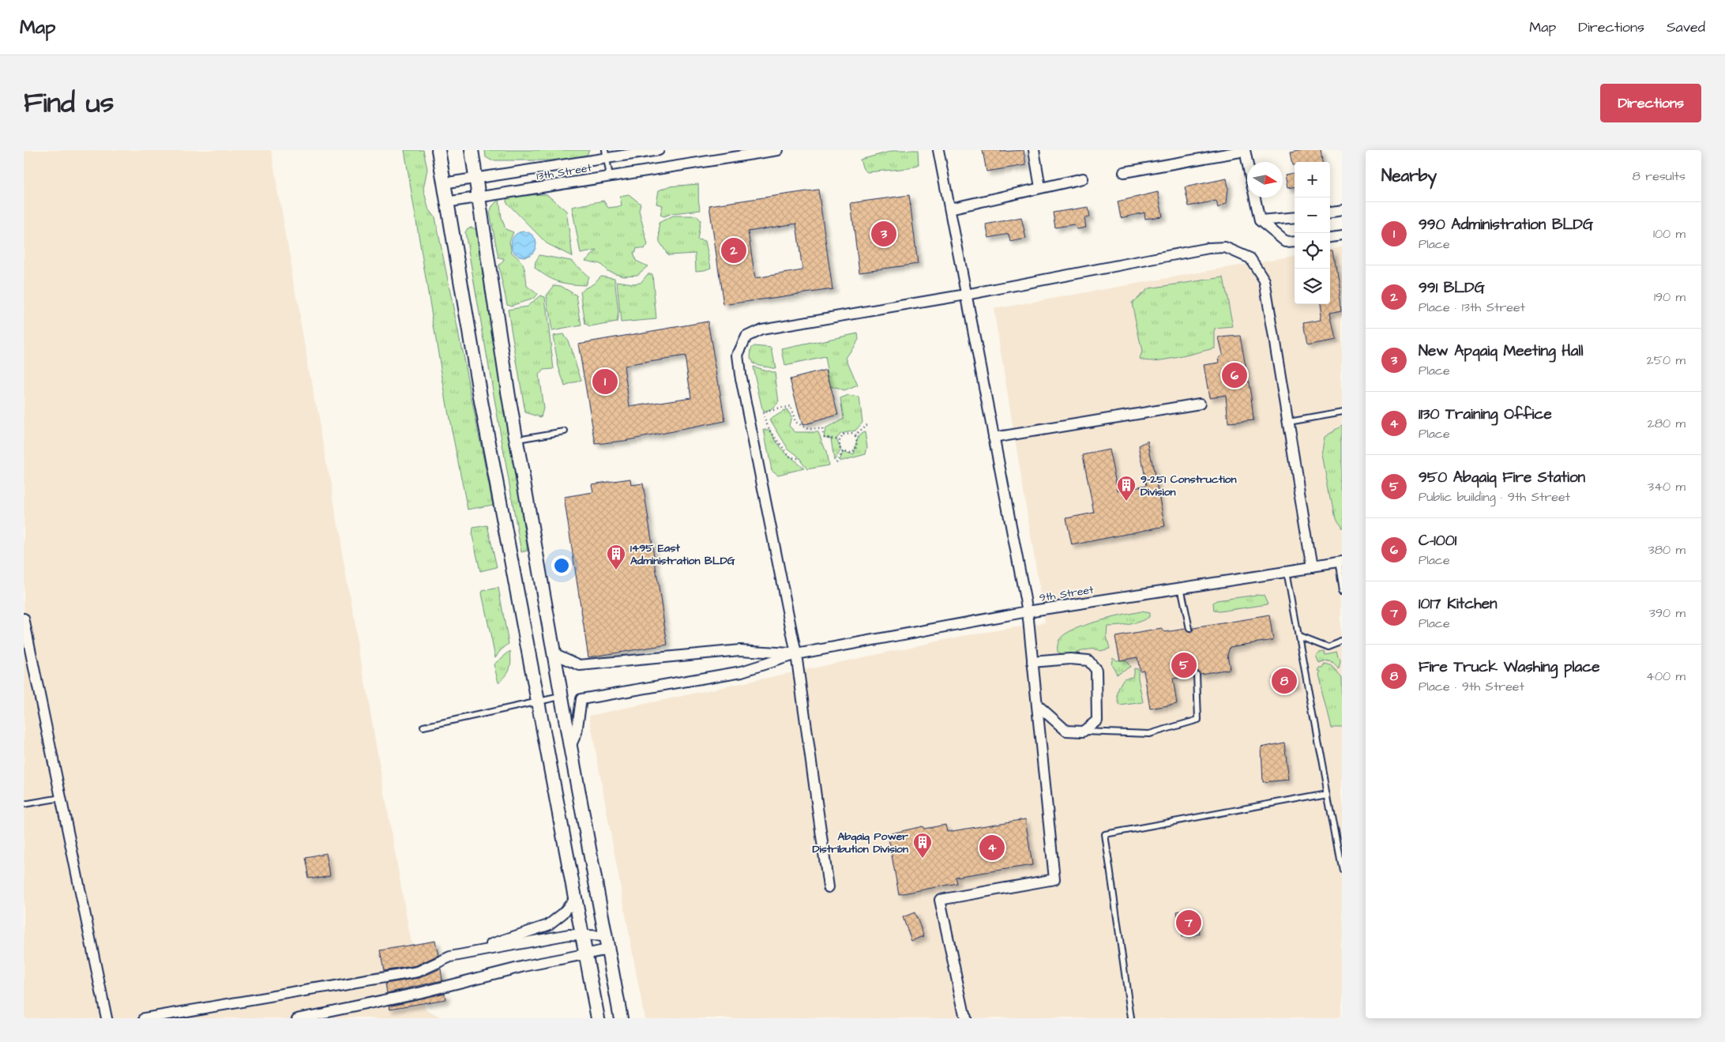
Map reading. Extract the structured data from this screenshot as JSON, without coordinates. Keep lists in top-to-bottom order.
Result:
{
  "streets": {
    "street": ["13th Street", "9th Street"]
  },
  "places": {
    "building": ["9-251 Construction Division", "1495 East Administration BLDG", "Abqaiq Power Distribution Division"]
  },
  "north": "right",
  "page": {
    "header": "Map",
    "nav": ["Map", "Directions", "Saved"],
    "title": "Find us",
    "buttons": "Directions",
    "heading": ["Nearby", "8 results"],
    "map_buttons": ["+", "−"],
    "list": [
      {
        "mark": "1",
        "name": "990 Administration BLDG",
        "note": "Place",
        "value": "100 m"
      },
      {
        "mark": "2",
        "name": "991 BLDG",
        "note": "Place · 13th Street",
        "value": "190 m"
      },
      {
        "mark": "3",
        "name": "New Apqaiq Meeting Hall",
        "note": "Place",
        "value": "250 m"
      },
      {
        "mark": "4",
        "name": "1130 Training Office",
        "note": "Place",
        "value": "280 m"
      },
      {
        "mark": "5",
        "name": "950 Abqaiq Fire Station",
        "note": "Public building · 9th Street",
        "value": "340 m"
      },
      {
        "mark": "6",
        "name": "C-1001",
        "note": "Place",
        "value": "380 m"
      },
      {
        "mark": "7",
        "name": "1017 Kitchen",
        "note": "Place",
        "value": "390 m"
      },
      {
        "mark": "8",
        "name": "Fire Truck Washing place",
        "note": "Place · 9th Street",
        "value": "400 m"
      }
    ],
    "pins": [
      "3",
      "2",
      "6",
      "1",
      "5",
      "8",
      "4",
      "7"
    ]
  }
}
